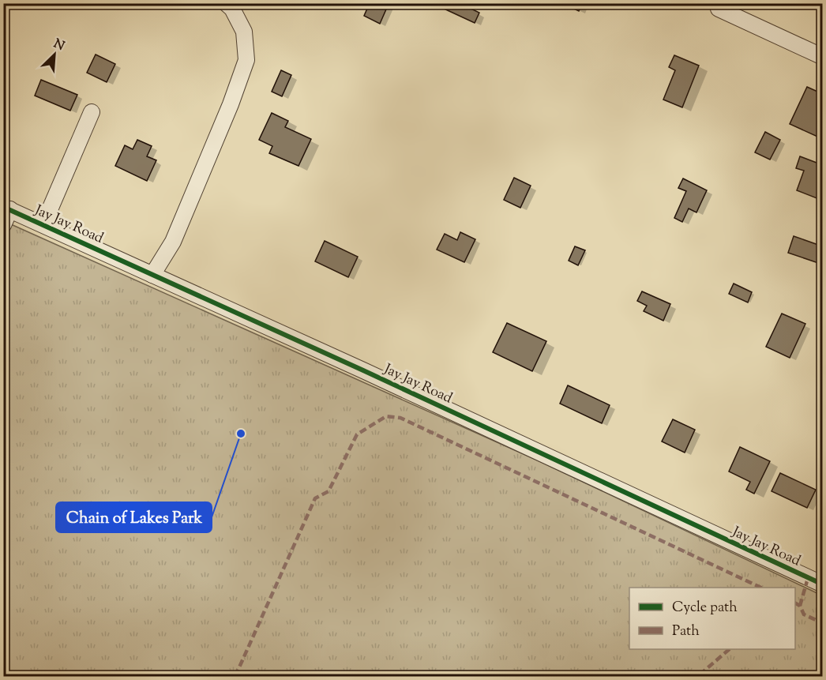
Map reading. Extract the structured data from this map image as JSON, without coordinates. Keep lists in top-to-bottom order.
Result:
{
  "streets": {
    "street": ["Jay Jay Road"]
  },
  "places": ["Chain of Lakes Park"],
  "legend": ["Cycle path", "Path"],
  "north": "top right"
}
